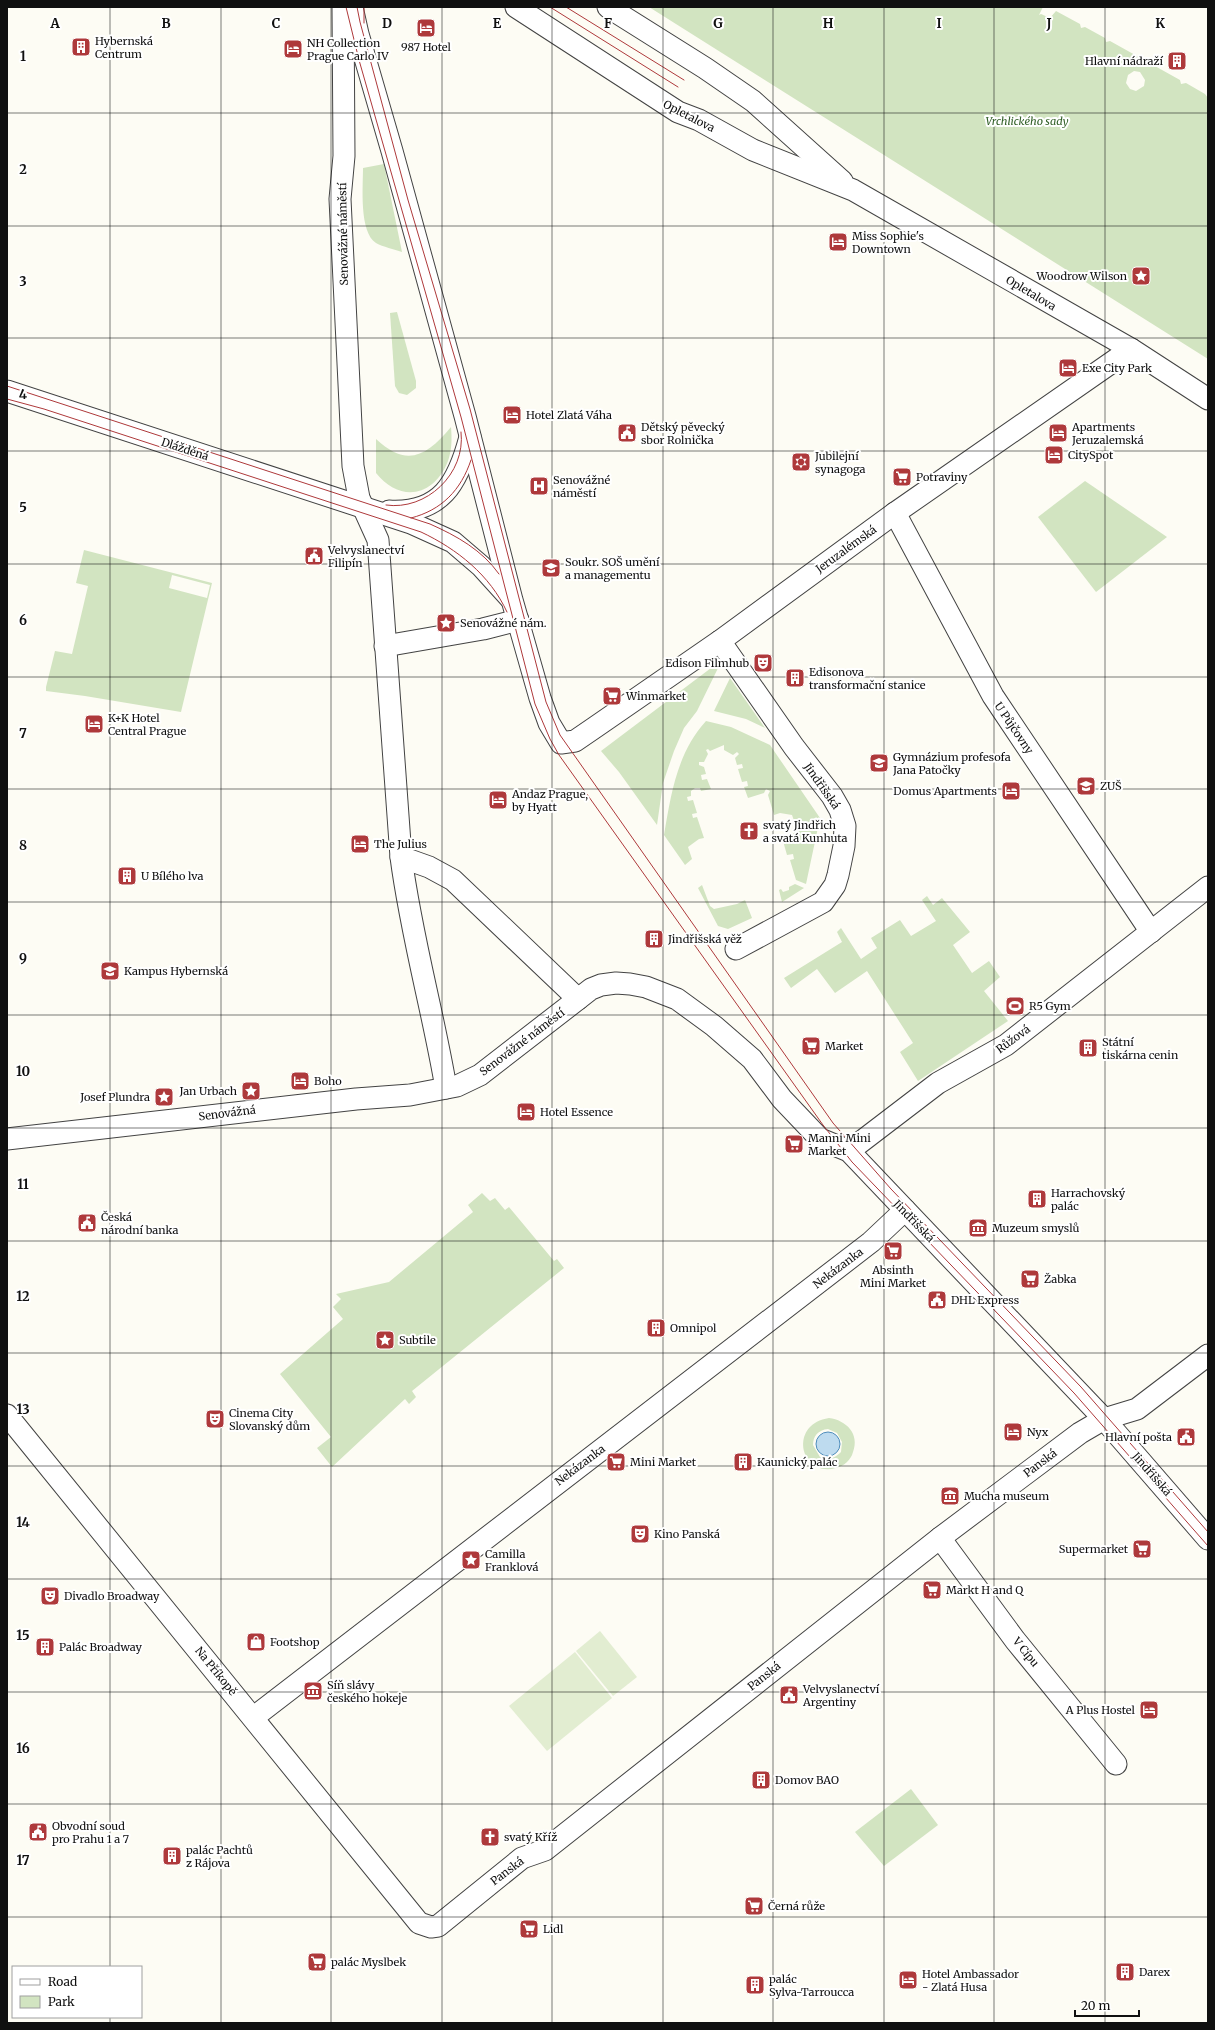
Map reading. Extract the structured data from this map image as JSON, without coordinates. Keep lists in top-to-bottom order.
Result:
{
  "streets": {
    "street": [
      "Opletalova",
      "Senovážné náměstí",
      "Dlážděná",
      "Jeruzalémská",
      "U Půjčovny",
      "Jindřišská",
      "Růžová",
      "Senovážná",
      "Nekázanka",
      "Panská",
      "V Cípu",
      "Na Příkopě"
    ]
  },
  "crossings": [
    ["Opletalova", "Jeruzalémská"],
    ["Senovážné náměstí", "Dlážděná"],
    ["Senovážné náměstí", "Jindřišská"],
    ["Senovážné náměstí", "Senovážná"],
    ["Jeruzalémská", "U Půjčovny"],
    ["Jeruzalémská", "Jindřišská"],
    ["U Půjčovny", "Růžová"],
    ["Jindřišská", "Růžová"],
    ["Jindřišská", "Nekázanka"],
    ["Jindřišská", "Panská"],
    ["Nekázanka", "Na Příkopě"],
    ["Panská", "V Cípu"],
    ["Panská", "Na Příkopě"]
  ],
  "parks": ["Vrchlického sady"],
  "places": {
    "hotel": [
      "987 Hotel",
      "NH Collection Prague Carlo IV",
      "Miss Sophie's Downtown",
      "Exe City Park",
      "Hotel Zlatá Váha",
      "Apartments Jeruzalemská",
      "CitySpot",
      "K+K Hotel Central Prague",
      "Domus Apartments",
      "Andaz Prague, by Hyatt",
      "The Julius",
      "Boho",
      "Hotel Essence",
      "Nyx",
      "A Plus Hostel",
      "Hotel Ambassador - Zlatá Husa"
    ],
    "building": [
      "Hybernská Centrum",
      "Hlavní nádraží",
      "Edisonova transformační stanice",
      "U Bílého lva",
      "Jindřišská věž",
      "Státní tiskárna cenin",
      "Harrachovský palác",
      "Omnipol",
      "Kaunický palác",
      "Palác Broadway",
      "Domov BAO",
      "palác Pachtů z Rájova",
      "Darex",
      "palác Sylva-Tarroucca"
    ],
    "place": [
      "Woodrow Wilson",
      "Senovážné nám.",
      "Jan Urbach",
      "Josef Plundra",
      "Subtile",
      "Camilla Franklová"
    ],
    "public building": [
      "Dětský pěvecký sbor Rolnička",
      "Velvyslanectví Filipín",
      "Česká národní banka",
      "DHL Express",
      "Hlavní pošta",
      "Velvyslanectví Argentiny",
      "Obvodní soud pro Prahu 1 a 7"
    ],
    "synagogue": ["Jubilejní synagoga"],
    "supermarket": [
      "Potraviny",
      "Winmarket",
      "Market",
      "Manni Mini Market",
      "Absinth Mini Market",
      "Žabka",
      "Mini Market",
      "Supermarket",
      "Markt H and Q",
      "Černá růže",
      "Lidl",
      "palác Myslbek"
    ],
    "hospital": ["Senovážné náměstí"],
    "school or university": [
      "Soukr. SOŠ umění a managementu",
      "Gymnázium profesofa Jana Patočky",
      "ZUŠ",
      "Kampus Hybernská"
    ],
    "theatre": [
      "Edison Filmhub",
      "Cinema City Slovanský dům",
      "Kino Panská",
      "Divadlo Broadway"
    ],
    "church": ["svatý Jindřich a svatá Kunhuta", "svatý Kříž"],
    "sports": ["R5 Gym"],
    "museum": ["Muzeum smyslů", "Mucha museum", "Síň slávy českého hokeje"],
    "shop": ["Footshop"]
  },
  "legend": ["Road", "Park"],
  "scale_bar": "20 m",
  "grid": {
    "columns": [
      "A",
      "B",
      "C",
      "D",
      "E",
      "F",
      "G",
      "H",
      "I",
      "J",
      "K"
    ],
    "rows": [
      "1",
      "2",
      "3",
      "4",
      "5",
      "6",
      "7",
      "8",
      "9",
      "10",
      "11",
      "12",
      "13",
      "14",
      "15",
      "16",
      "17"
    ]
  }
}
